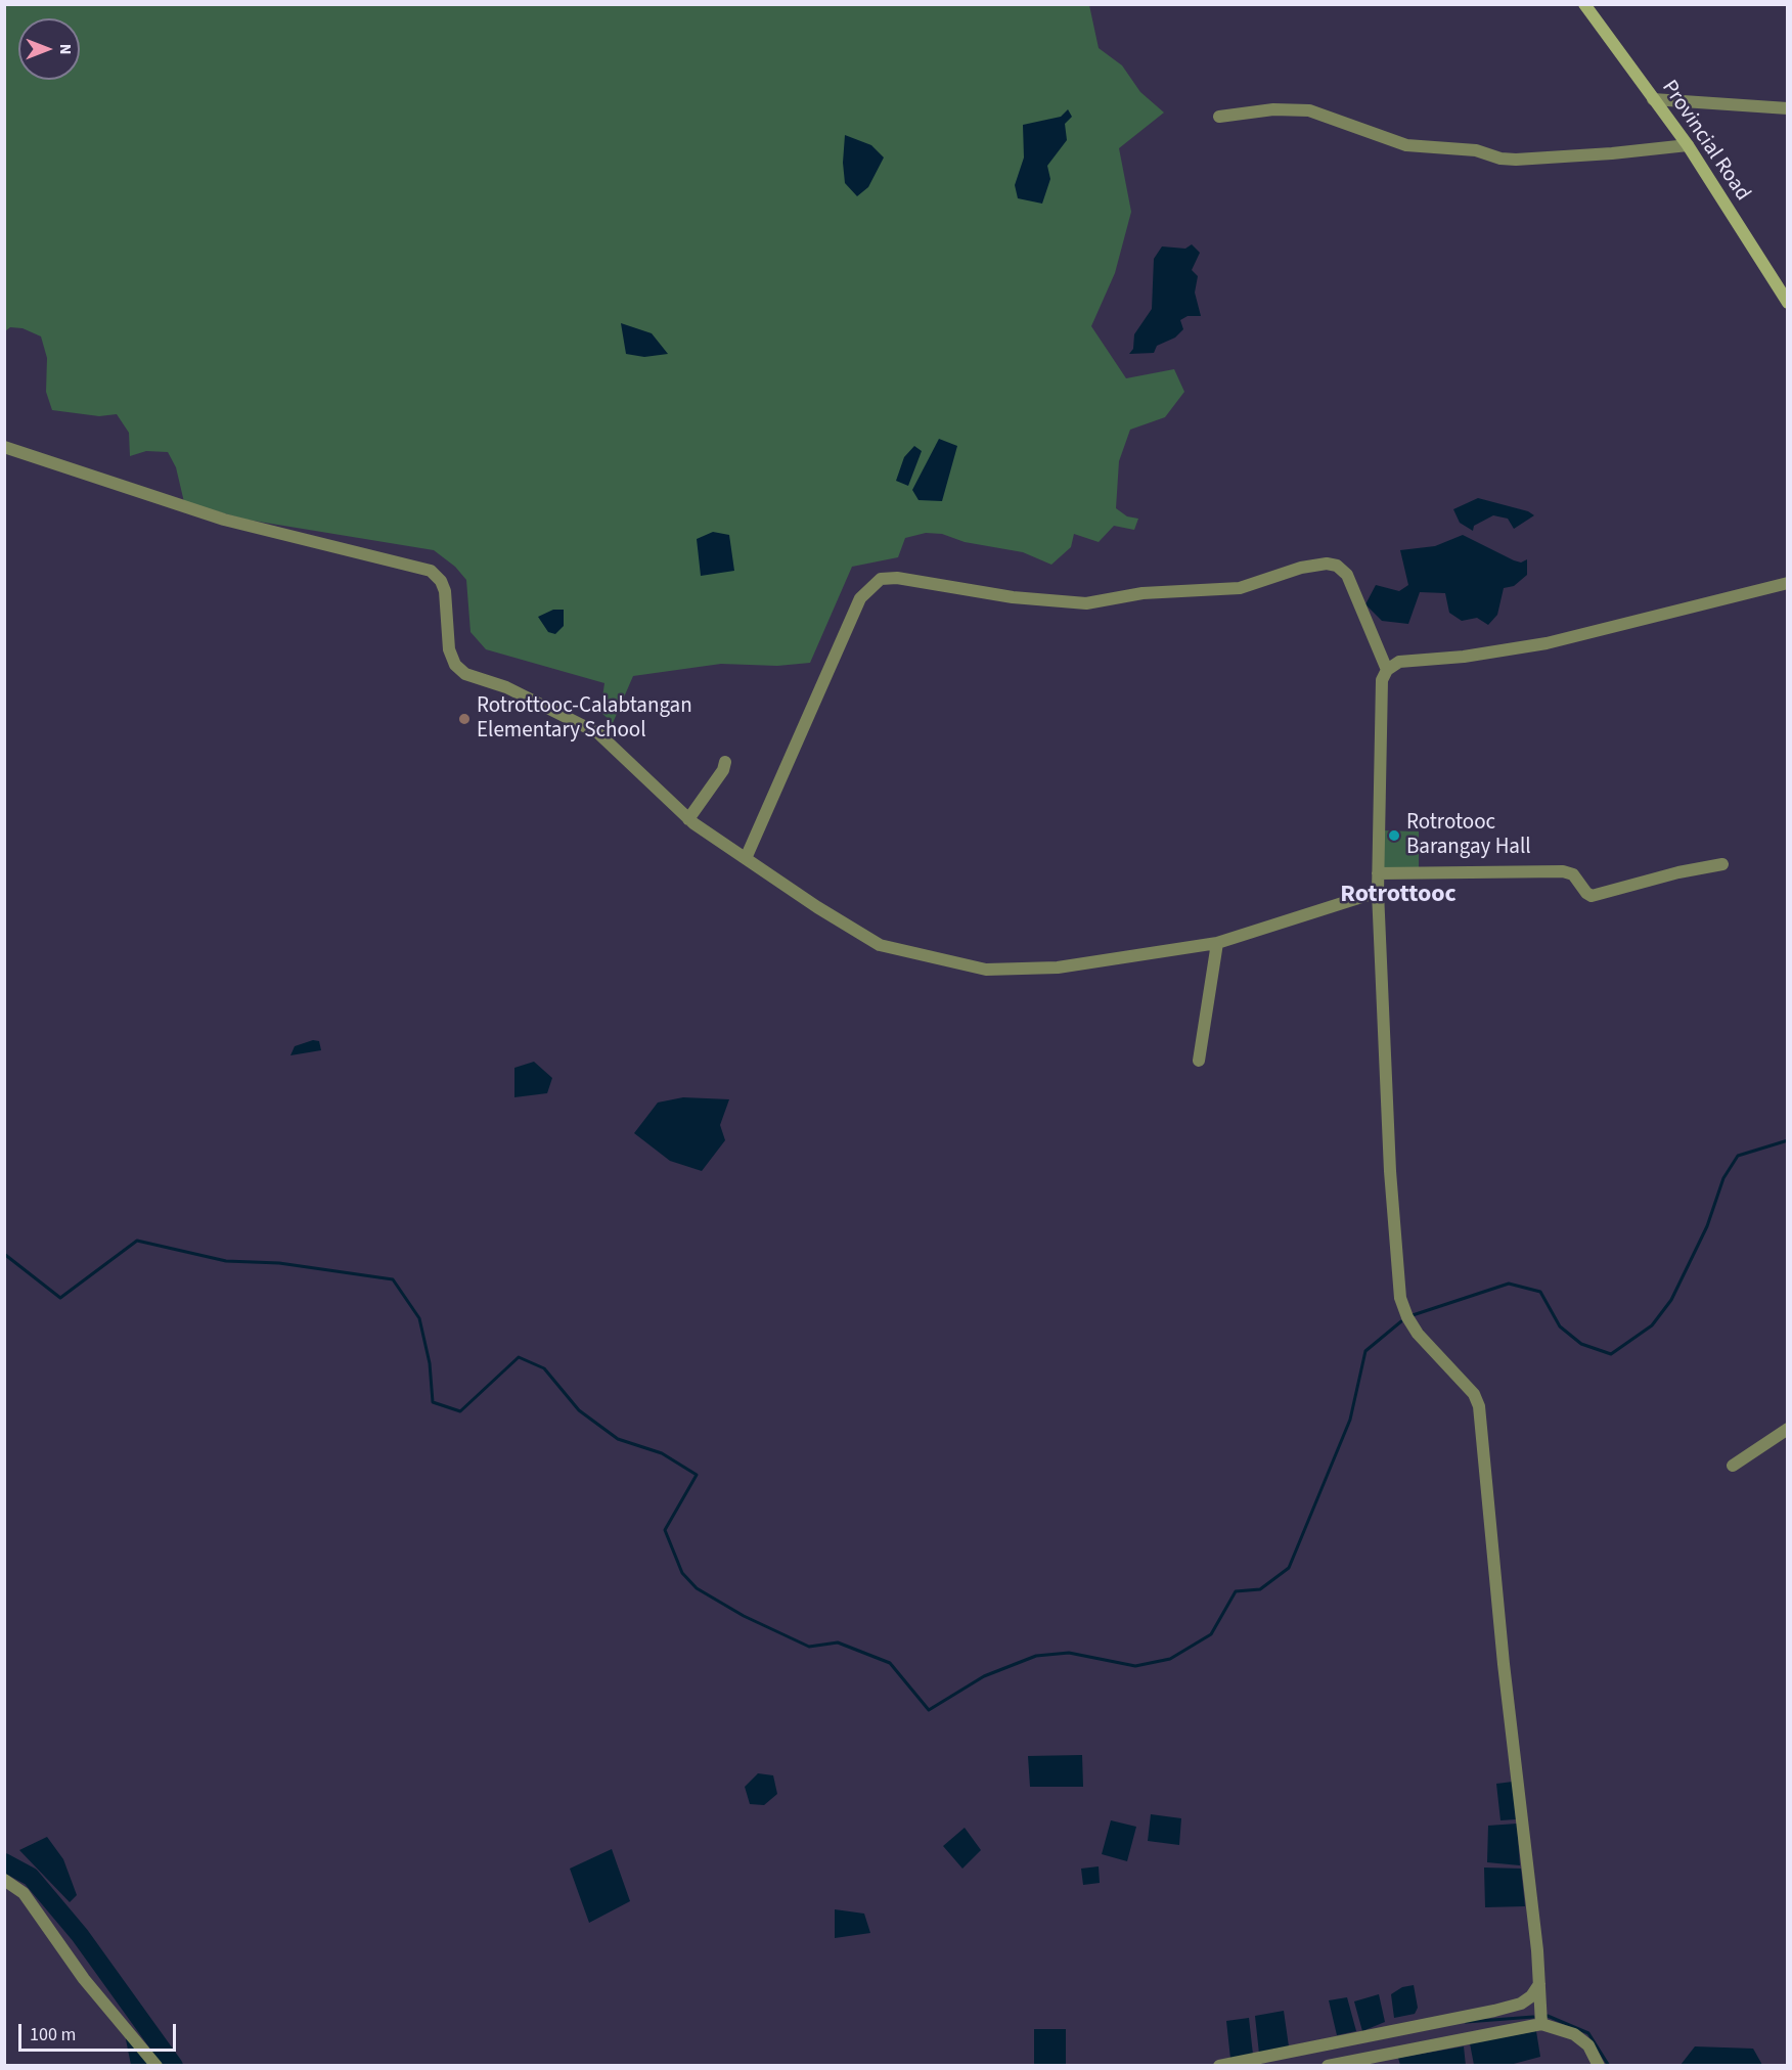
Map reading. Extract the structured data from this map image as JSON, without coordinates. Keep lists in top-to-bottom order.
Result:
{
  "streets": {
    "main road": ["Provincial Road"]
  },
  "districts": ["Rotrottooc"],
  "places": ["Rotrottooc-Calabtangan Elementary School", "Rotrotooc Barangay Hall"],
  "scale_bar": "100 m",
  "north": "right"
}
